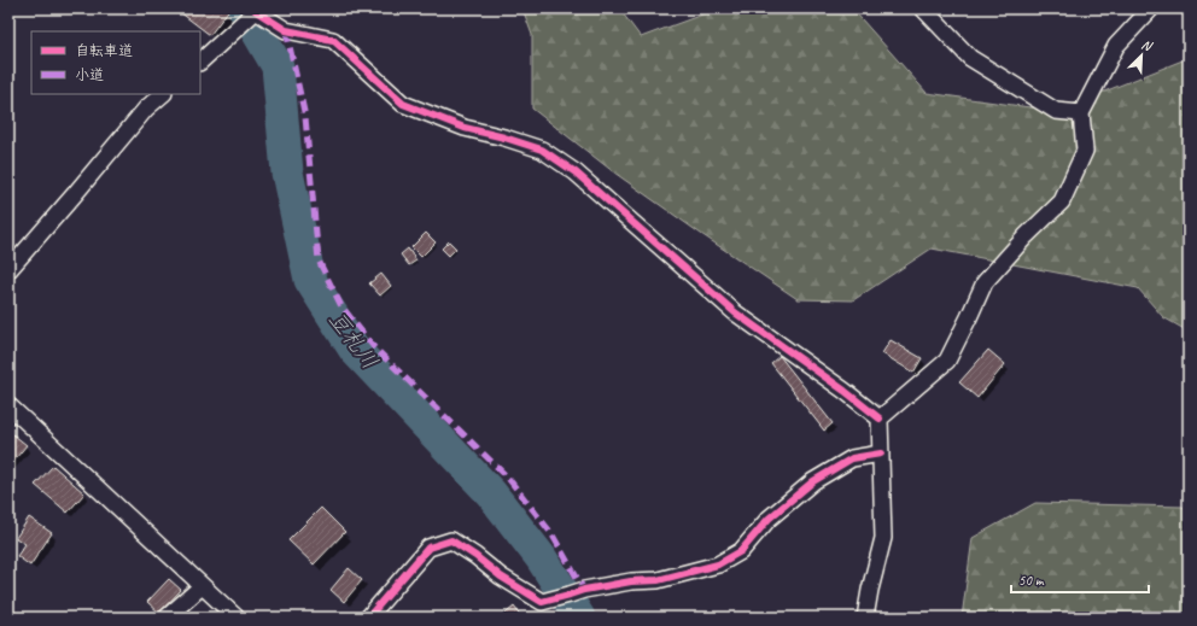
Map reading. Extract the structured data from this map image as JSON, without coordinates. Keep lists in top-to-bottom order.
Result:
{
  "water": ["豆札川"],
  "legend": ["自転車道", "小道"],
  "scale_bar": "50 m",
  "north": "top right"
}
